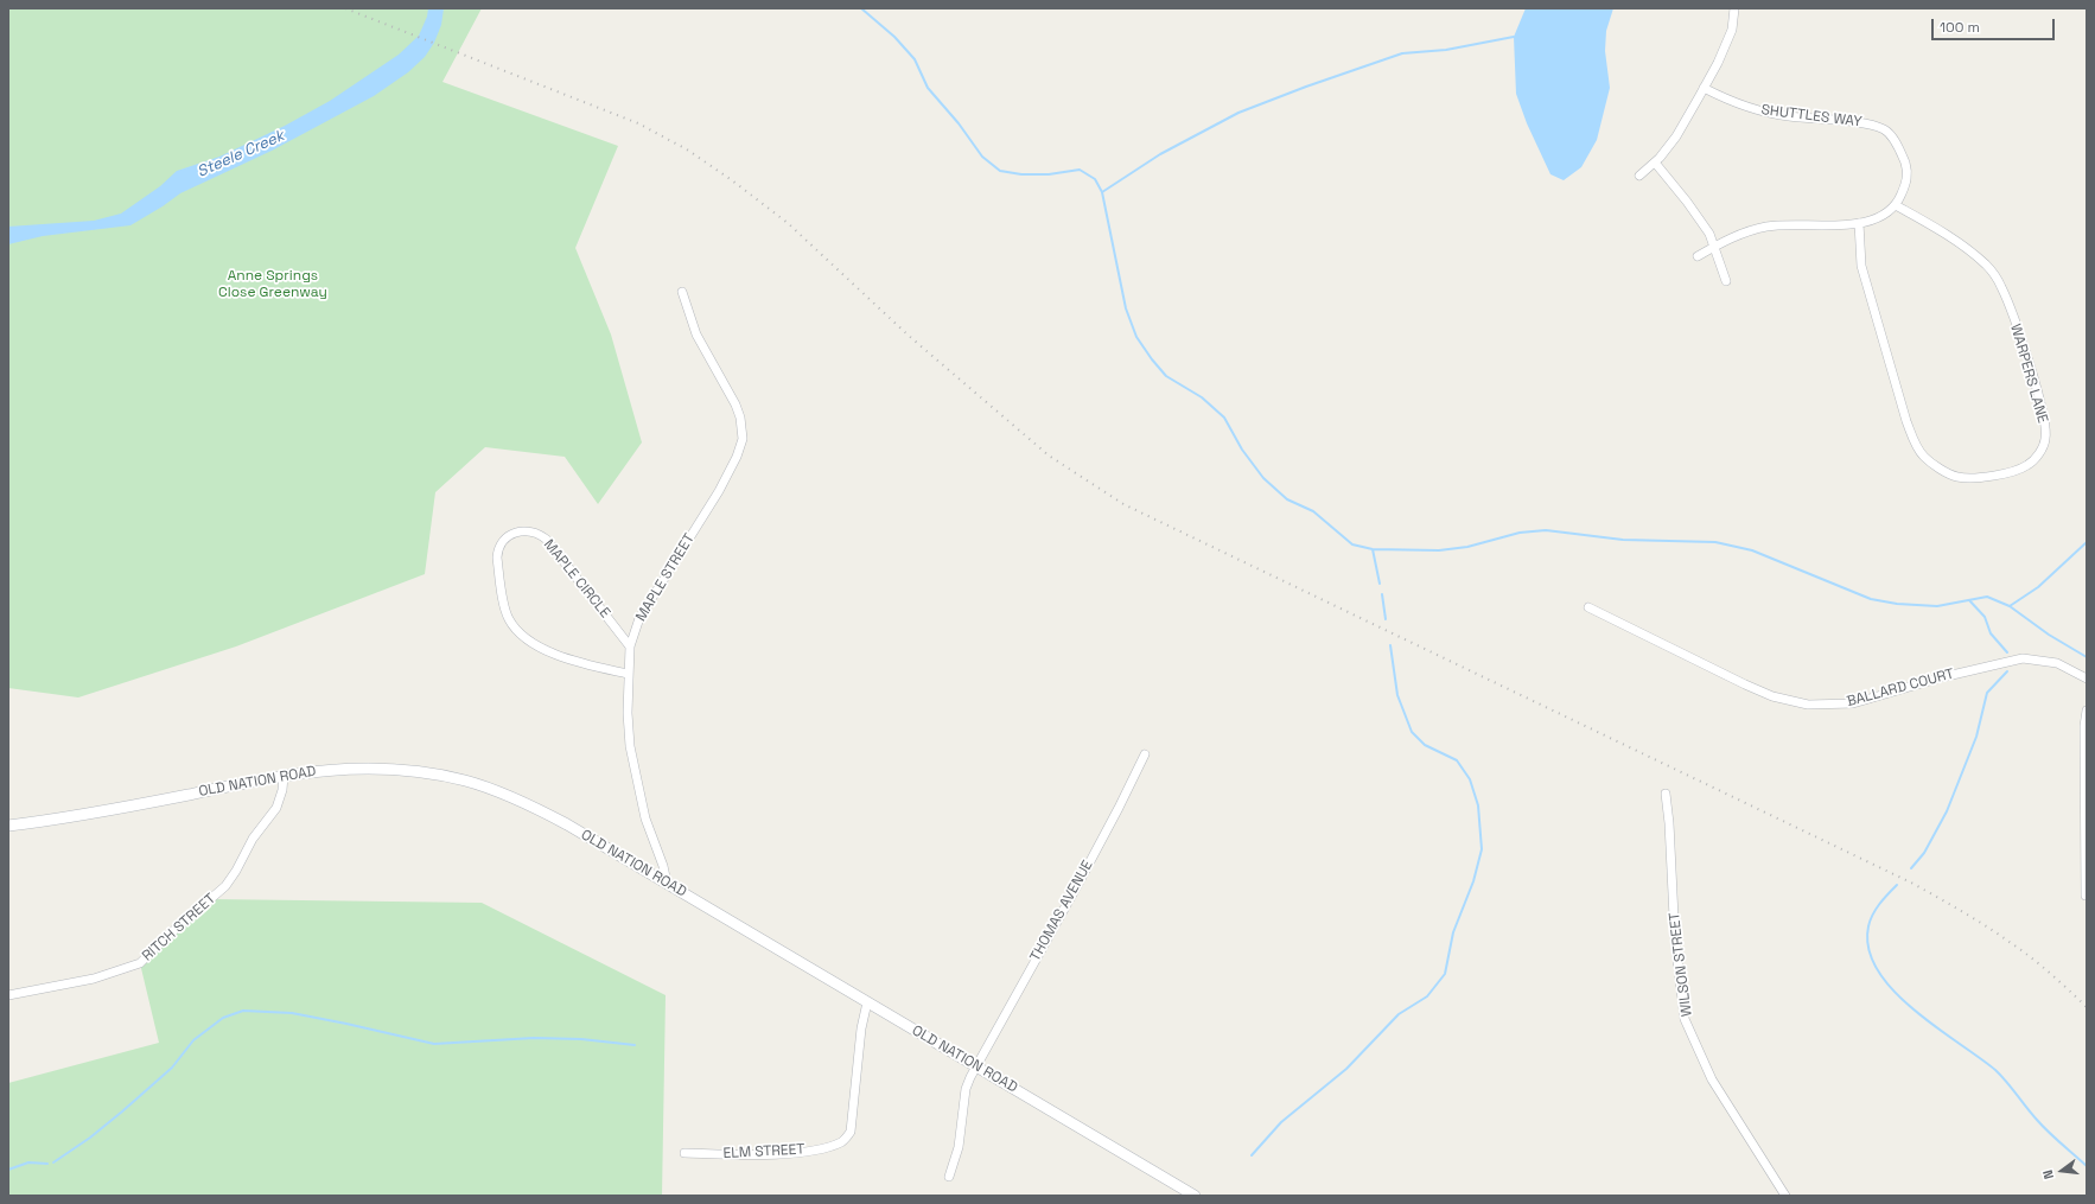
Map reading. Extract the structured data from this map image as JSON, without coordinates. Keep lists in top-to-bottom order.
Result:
{
  "streets": {
    "main road": ["OLD NATION ROAD"],
    "street": [
      "SHUTTLES WAY",
      "WARPERS LANE",
      "MAPLE STREET",
      "MAPLE CIRCLE",
      "BALLARD COURT",
      "THOMAS AVENUE",
      "RITCH STREET",
      "WILSON STREET",
      "ELM STREET"
    ]
  },
  "crossings": [
    ["SHUTTLES WAY", "WARPERS LANE"],
    ["MAPLE STREET", "MAPLE CIRCLE"],
    ["MAPLE STREET", "OLD NATION ROAD"],
    ["OLD NATION ROAD", "THOMAS AVENUE"],
    ["OLD NATION ROAD", "RITCH STREET"],
    ["OLD NATION ROAD", "ELM STREET"]
  ],
  "water": ["Steele Creek"],
  "parks": ["Anne Springs Close Greenway"],
  "scale_bar": "100 m",
  "north": "left"
}
